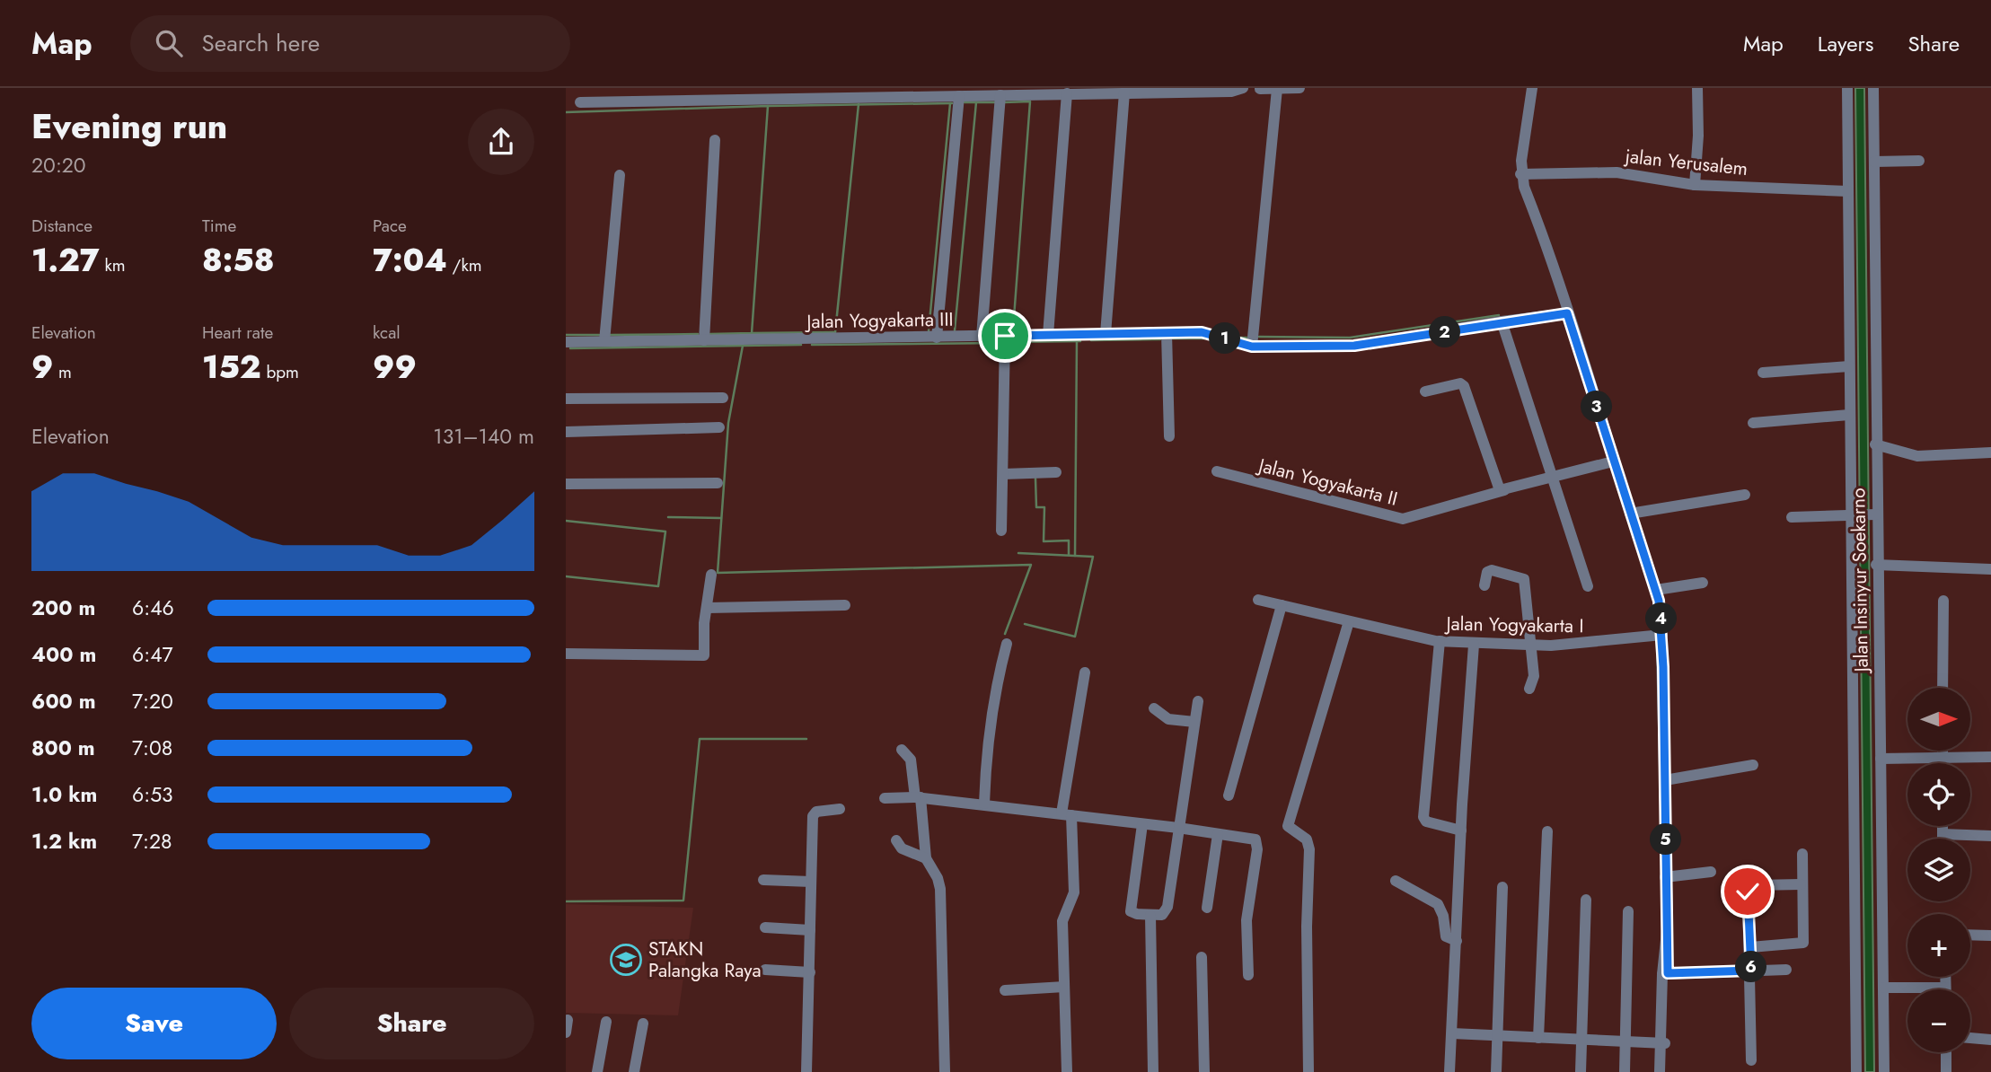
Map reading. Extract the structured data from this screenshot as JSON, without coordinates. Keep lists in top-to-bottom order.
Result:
{
  "streets": {
    "street": [
      "jalan Yerusalem",
      "Jalan Yogyakarta III",
      "Jalan Yogyakarta II",
      "Jalan Insinyur Soekarno",
      "Jalan Yogyakarta I"
    ]
  },
  "crossings": [
    ["jalan Yerusalem", "Jalan Insinyur Soekarno"]
  ],
  "places": {
    "school or university": ["STAKN Palangka Raya"]
  },
  "north": "right",
  "page": {
    "header": "Map",
    "search": "Search here",
    "nav": ["Map", "Layers", "Share"],
    "heading": ["Evening run", "20:20"],
    "stats": [
      ["Distance", "1.27 km"],
      ["Time", "8:58"],
      ["Pace", "7:04 /km"],
      ["Elevation", "9 m"],
      ["Heart rate", "152 bpm"],
      ["kcal", "99"]
    ],
    "pins": [
      "2",
      "1",
      "3",
      "4",
      "5",
      "6"
    ],
    "chart": ["Elevation", "131–140 m"],
    "list": [
      {
        "name": "200 m",
        "note": "6:46"
      },
      {
        "name": "400 m",
        "note": "6:47"
      },
      {
        "name": "600 m",
        "note": "7:20"
      },
      {
        "name": "800 m",
        "note": "7:08"
      },
      {
        "name": "1.0 km",
        "note": "6:53"
      },
      {
        "name": "1.2 km",
        "note": "7:28"
      }
    ],
    "map_buttons": ["+", "−"],
    "buttons": ["Save", "Share"]
  }
}
